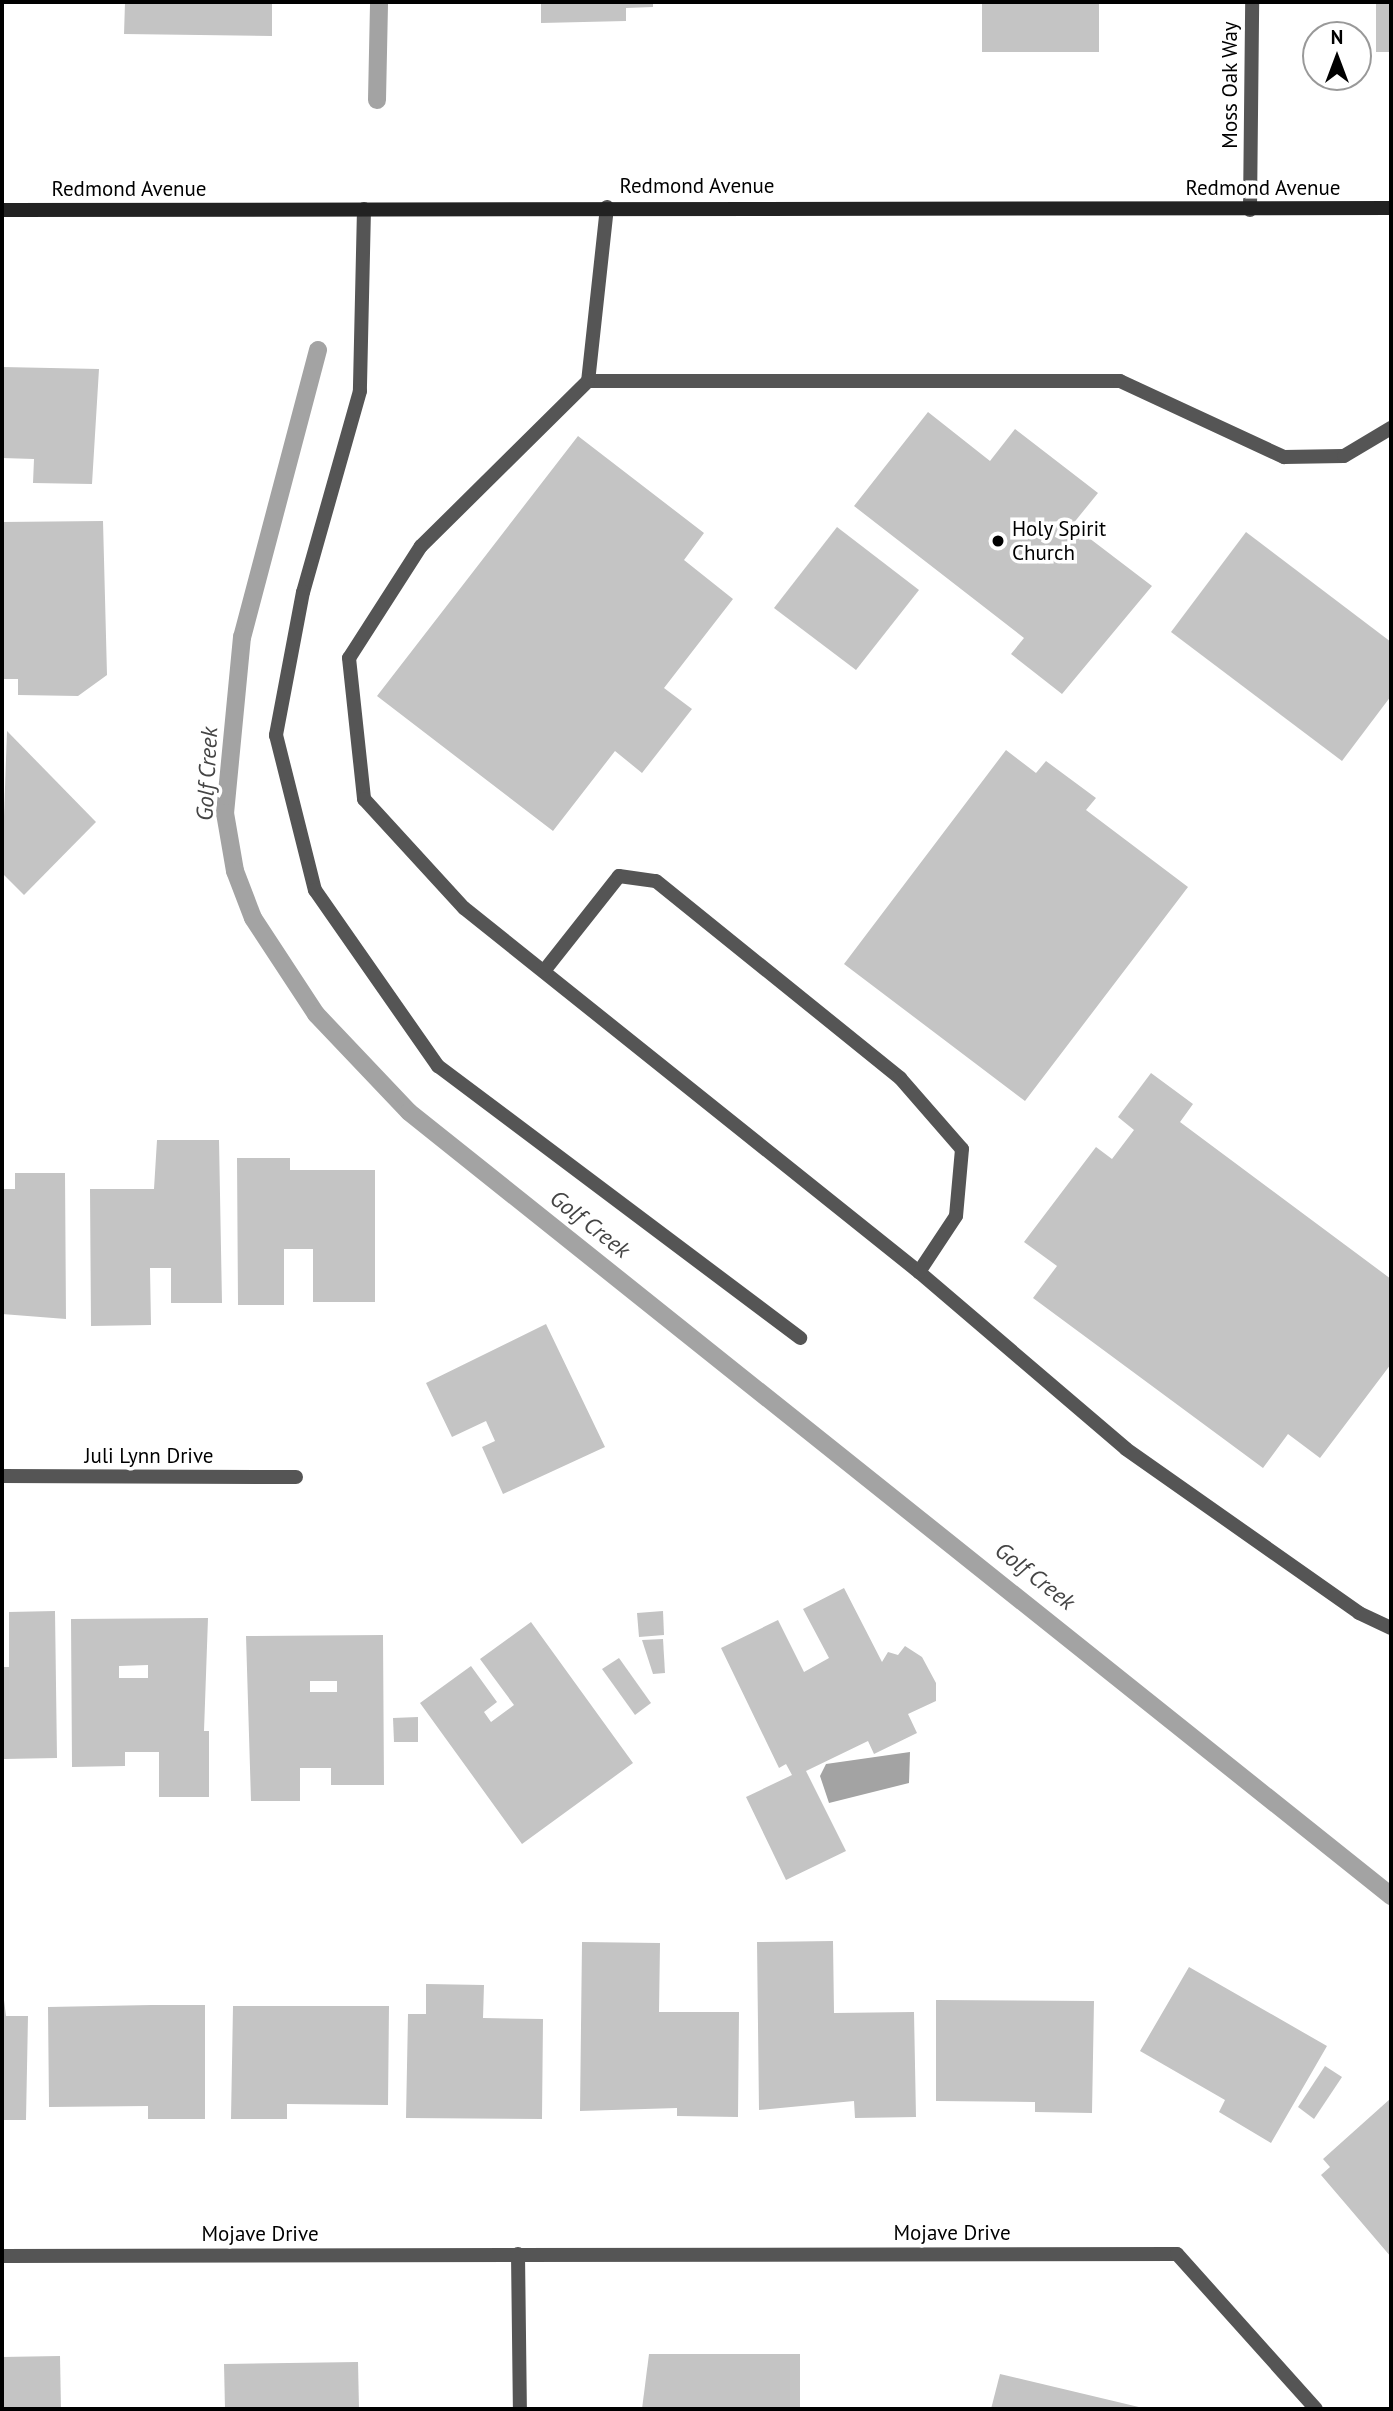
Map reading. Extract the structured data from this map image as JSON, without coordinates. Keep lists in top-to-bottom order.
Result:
{
  "streets": {
    "street": [
      "Moss Oak Way",
      "Redmond Avenue",
      "Juli Lynn Drive",
      "Mojave Drive"
    ]
  },
  "crossings": [
    ["Moss Oak Way", "Redmond Avenue"]
  ],
  "water": ["Golf Creek"],
  "places": ["Holy Spirit Church"],
  "north": "top"
}
